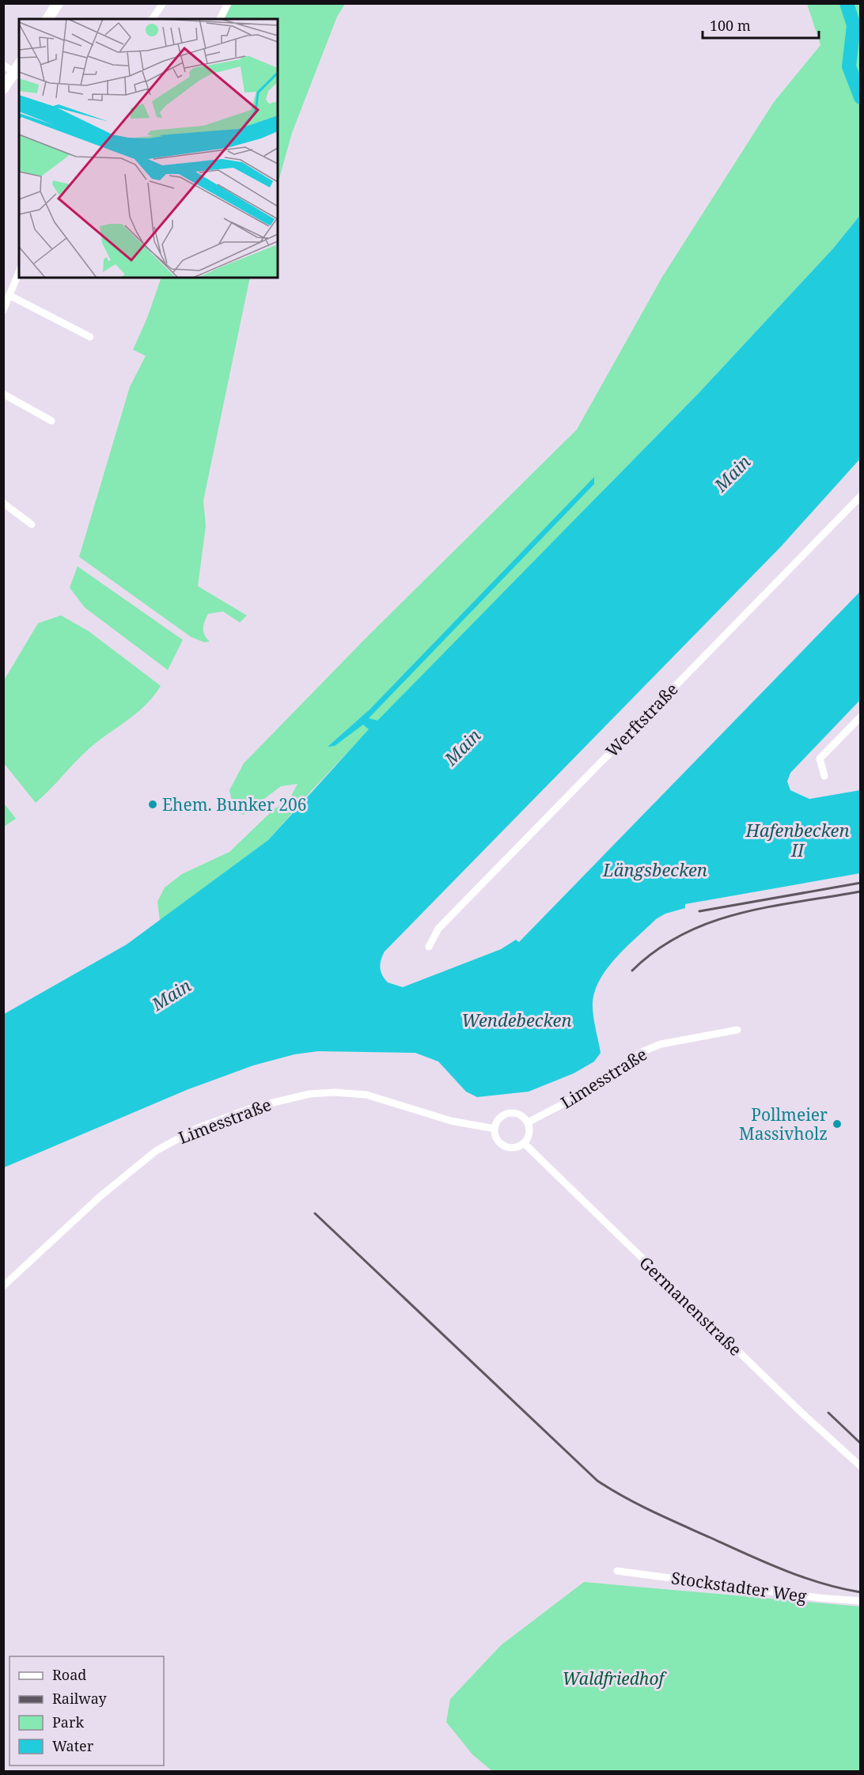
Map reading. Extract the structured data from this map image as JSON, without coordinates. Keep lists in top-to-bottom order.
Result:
{
  "streets": {
    "street": [
      "Werftstraße",
      "Limesstraße",
      "Germanenstraße",
      "Stockstadter Weg"
    ]
  },
  "crossings": [
    ["Limesstraße", "Germanenstraße"]
  ],
  "water": [
    "Main",
    "Hafenbecken II",
    "Längsbecken",
    "Wendebecken"
  ],
  "parks": ["Waldfriedhof"],
  "places": ["Ehem. Bunker 206", "Pollmeier Massivholz"],
  "legend": [
    "Road",
    "Railway",
    "Park",
    "Water"
  ],
  "scale_bar": "100 m"
}
